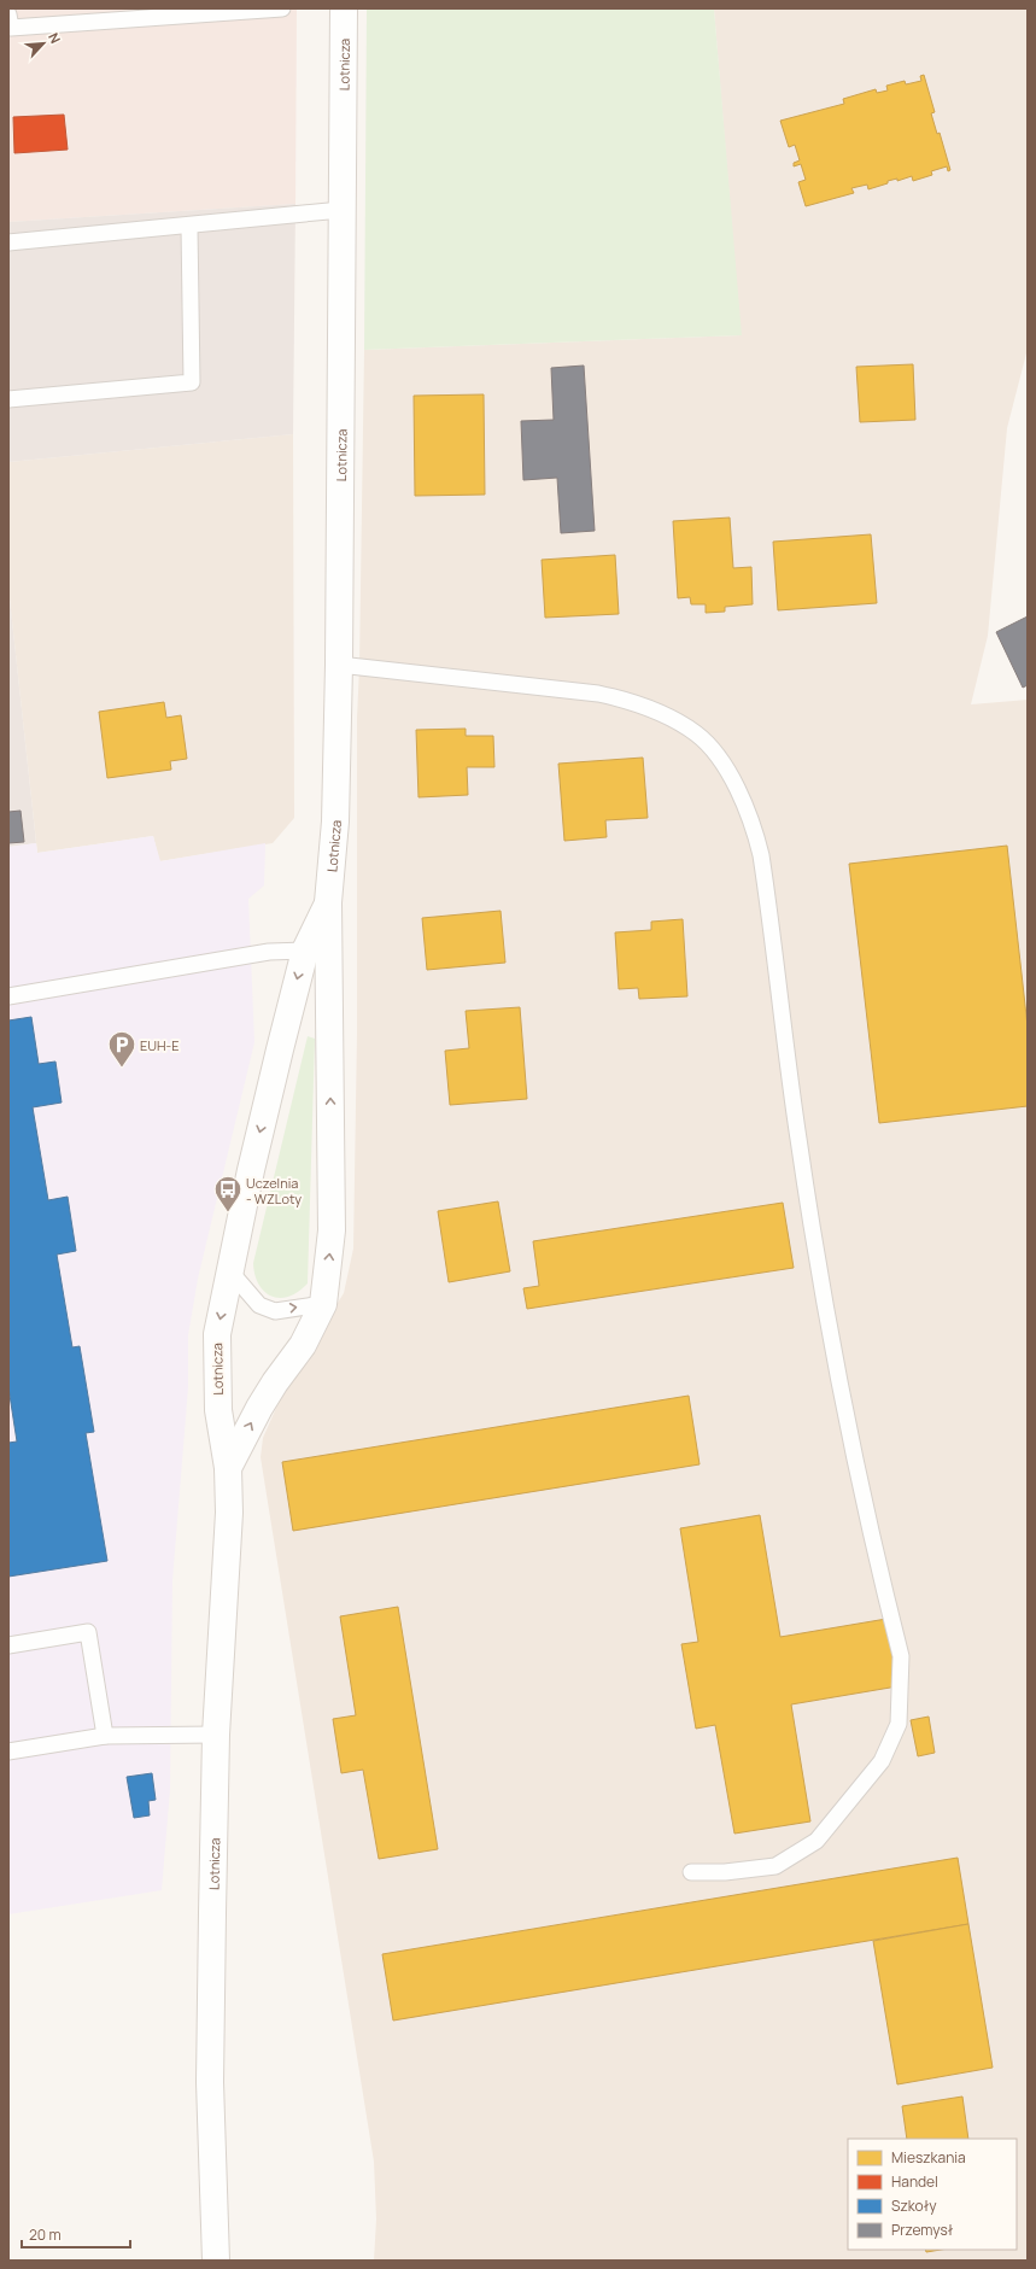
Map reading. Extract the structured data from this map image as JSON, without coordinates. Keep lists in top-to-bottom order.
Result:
{
  "streets": {
    "street": ["Lotnicza"]
  },
  "places": {
    "parking": ["EUH-E"],
    "bus stop": ["Uczelnia - WZLoty"]
  },
  "legend": [
    "Mieszkania",
    "Handel",
    "Szkoły",
    "Przemysł"
  ],
  "scale_bar": "20 m",
  "north": "top right"
}
